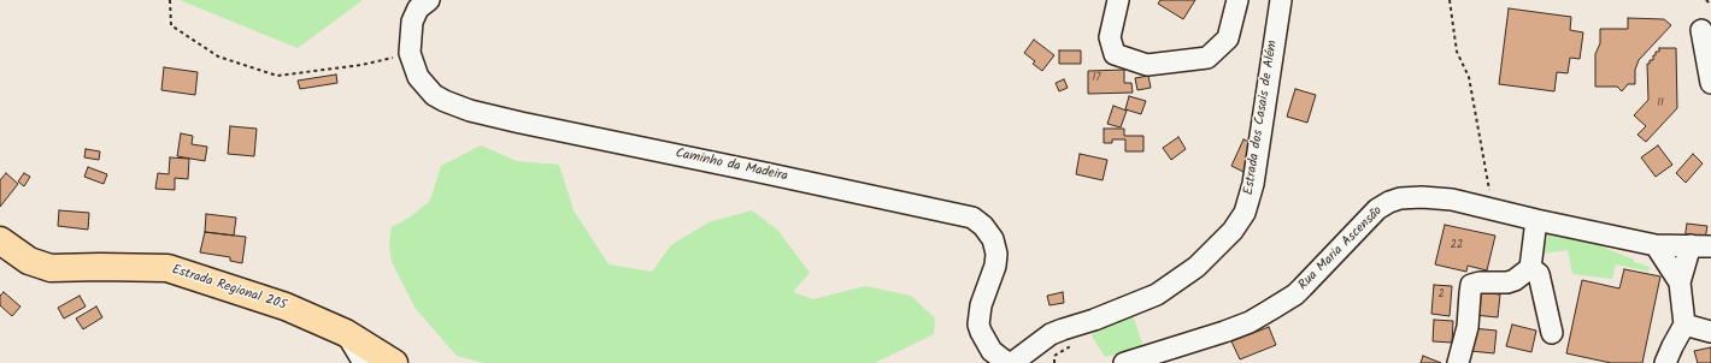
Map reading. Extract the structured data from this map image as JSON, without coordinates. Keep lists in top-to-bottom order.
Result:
{
  "streets": {
    "main road": ["Estrada Regional 205"],
    "street": ["Estrada dos Casais de Além", "Caminho da Madeira", "Rua Maria Ascensão"]
  },
  "house_numbers": [
    "17",
    "11",
    "22",
    "2"
  ]
}
